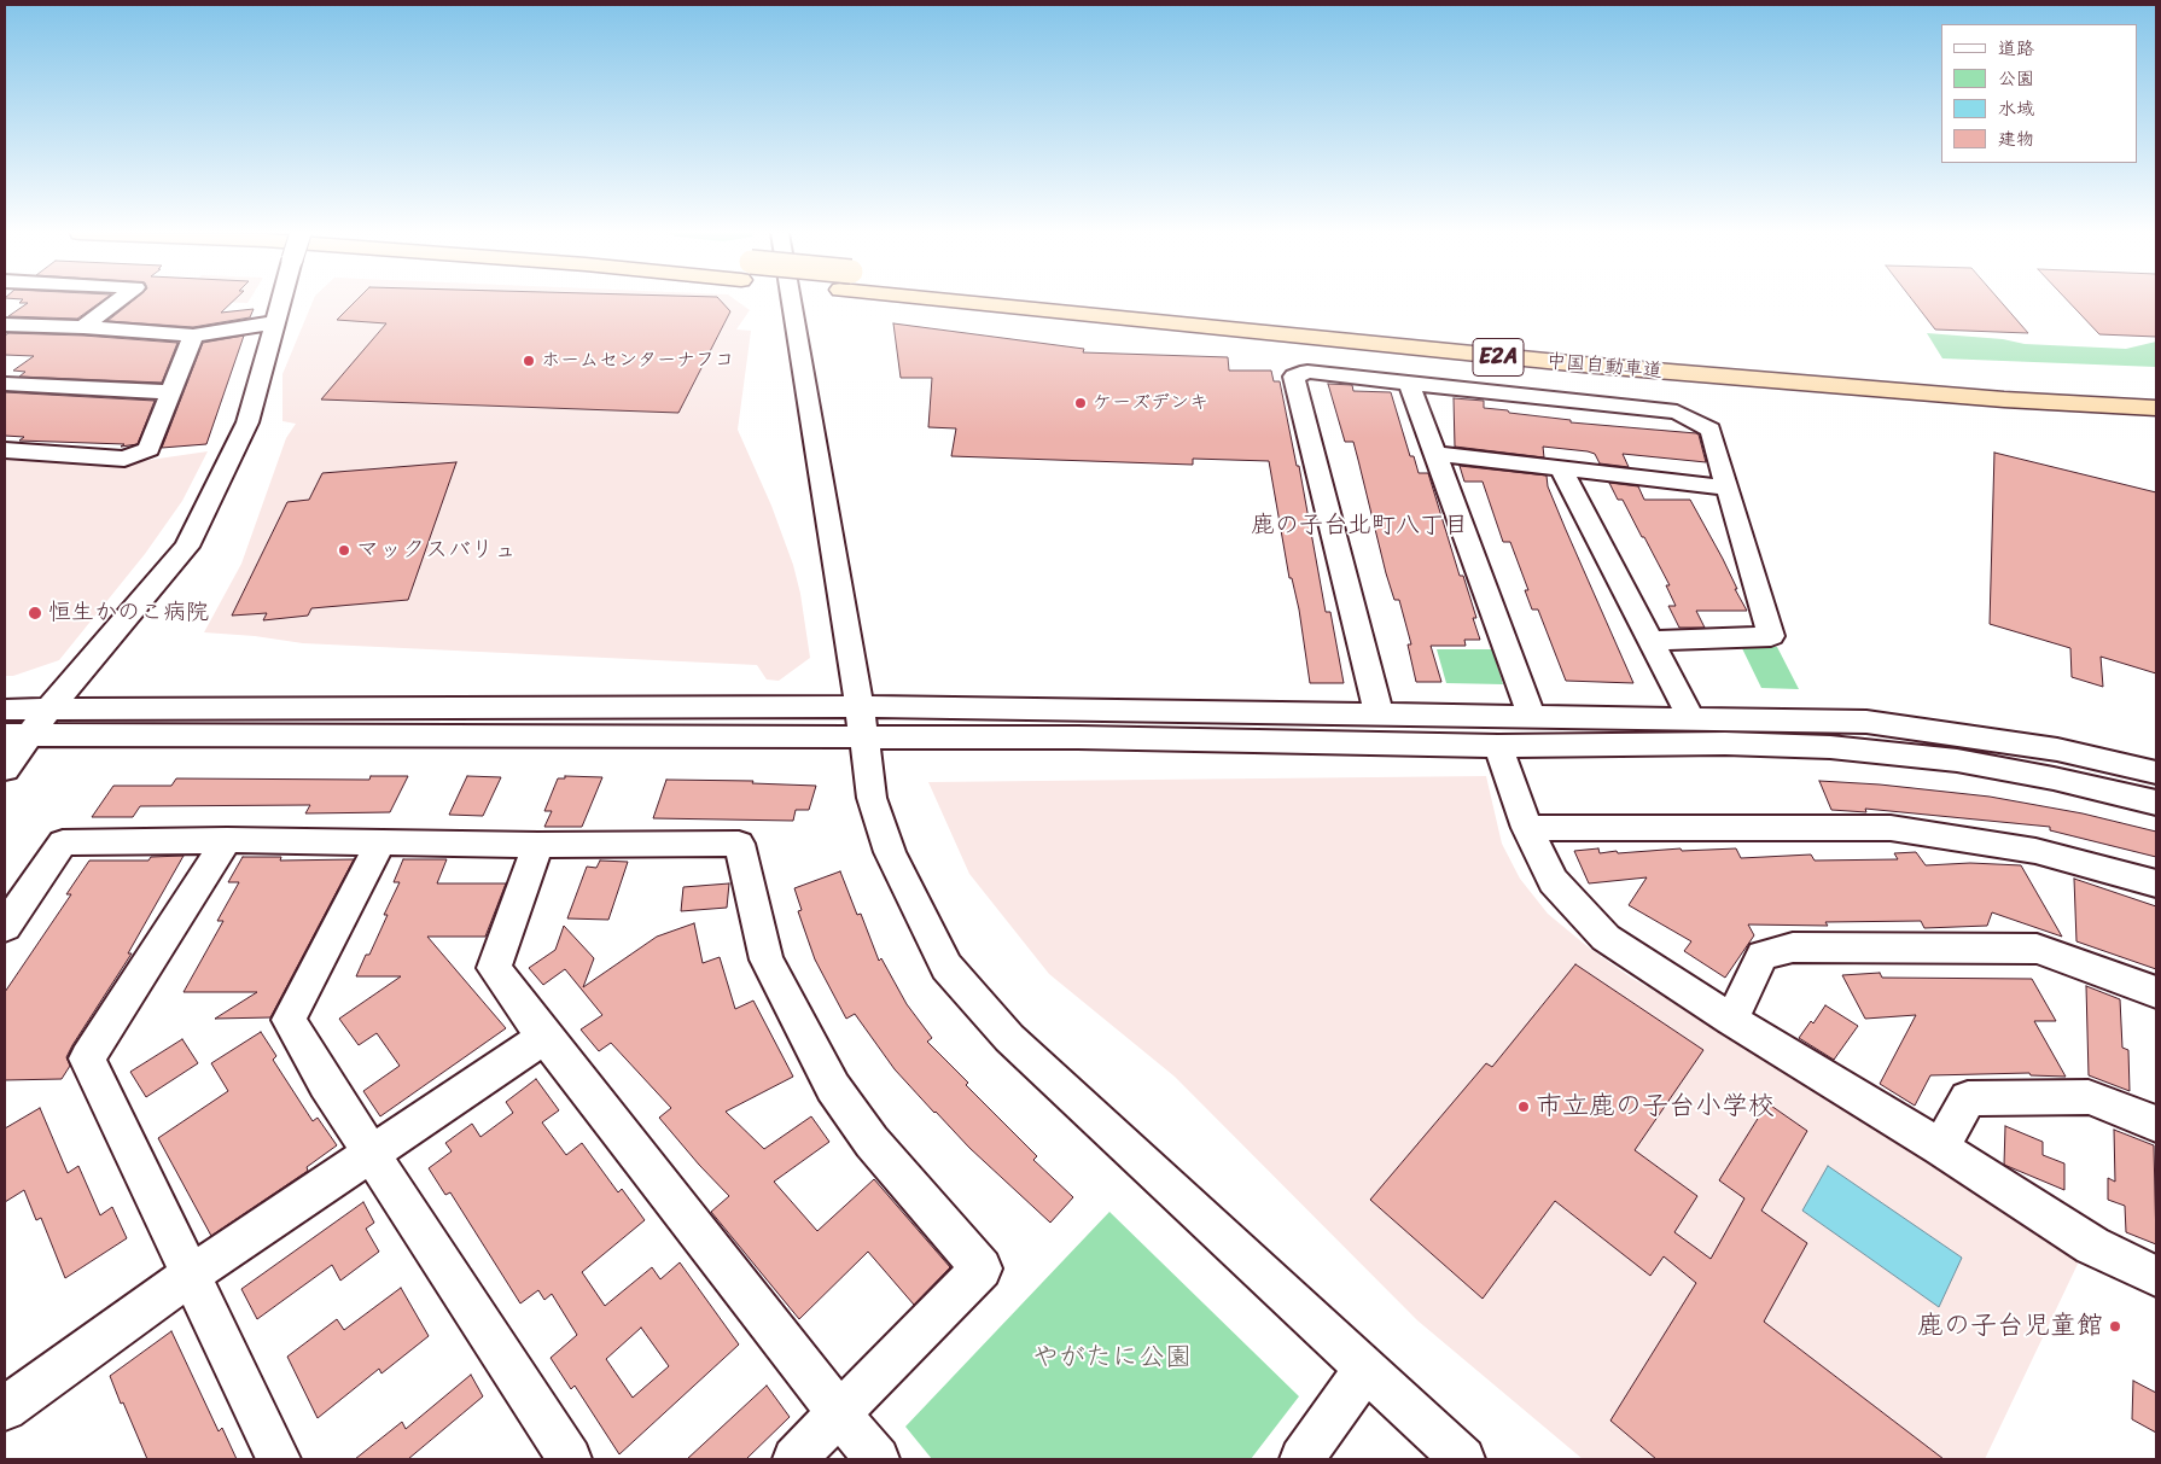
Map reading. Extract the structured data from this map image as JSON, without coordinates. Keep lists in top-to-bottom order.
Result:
{
  "streets": {
    "highway": ["E2A", "中国自動車道"]
  },
  "districts": ["鹿の子台北町八丁目"],
  "parks": ["やがたに公園"],
  "places": [
    "ホームセンターナフコ",
    "ケーズデンキ",
    "マックスバリュ",
    "恒生かのこ病院",
    "市立鹿の子台小学校",
    "鹿の子台児童館"
  ],
  "legend": [
    "道路",
    "公園",
    "水域",
    "建物"
  ]
}
